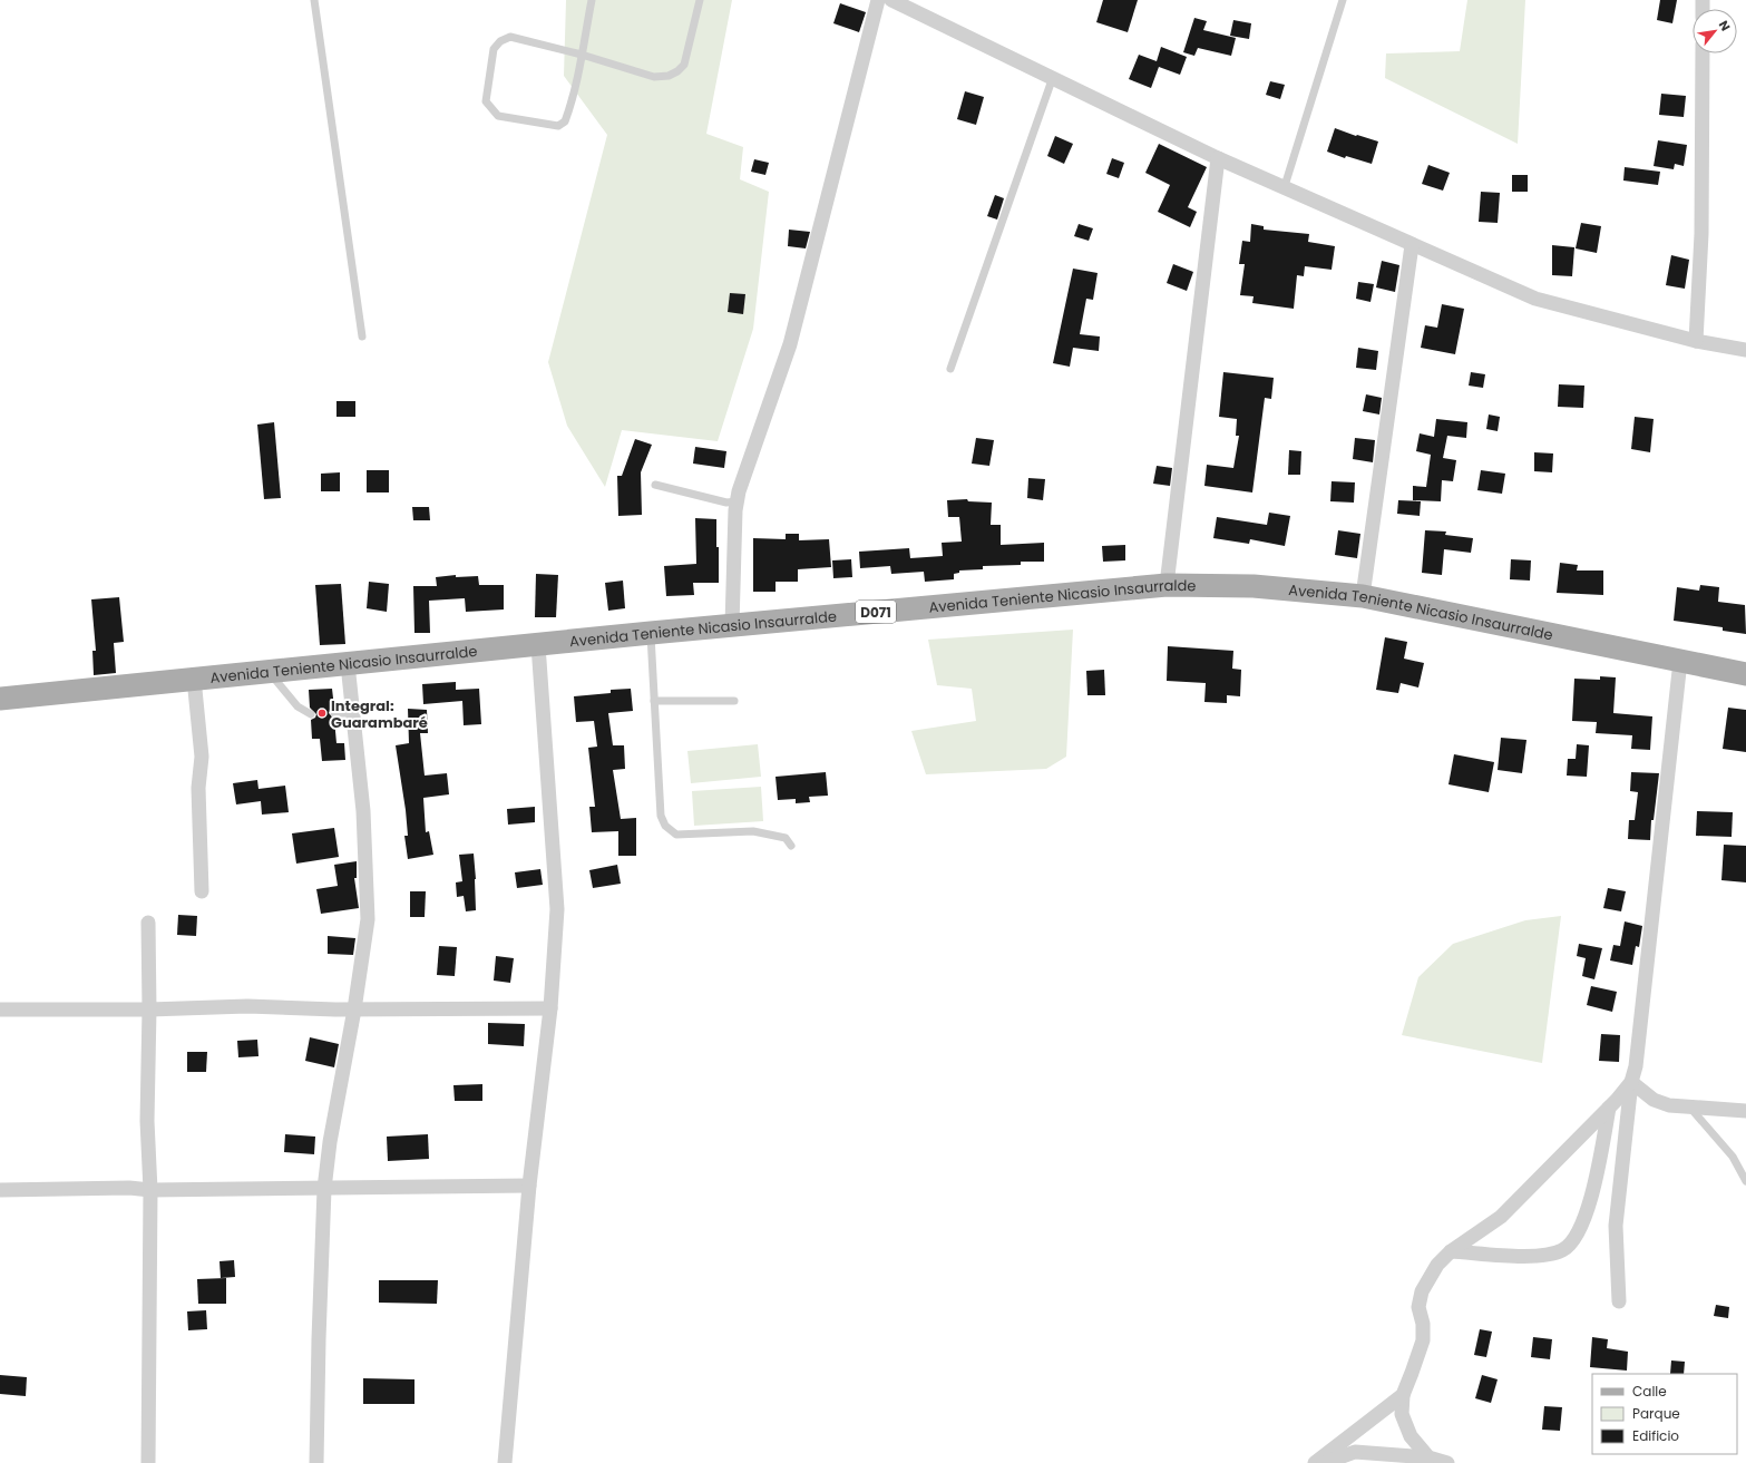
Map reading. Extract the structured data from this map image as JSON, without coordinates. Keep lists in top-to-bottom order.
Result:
{
  "streets": {
    "main road": ["Avenida Teniente Nicasio Insaurralde", "D071"]
  },
  "places": ["Integral: Guarambaré"],
  "legend": ["Calle", "Parque", "Edificio"],
  "north": "top right"
}
